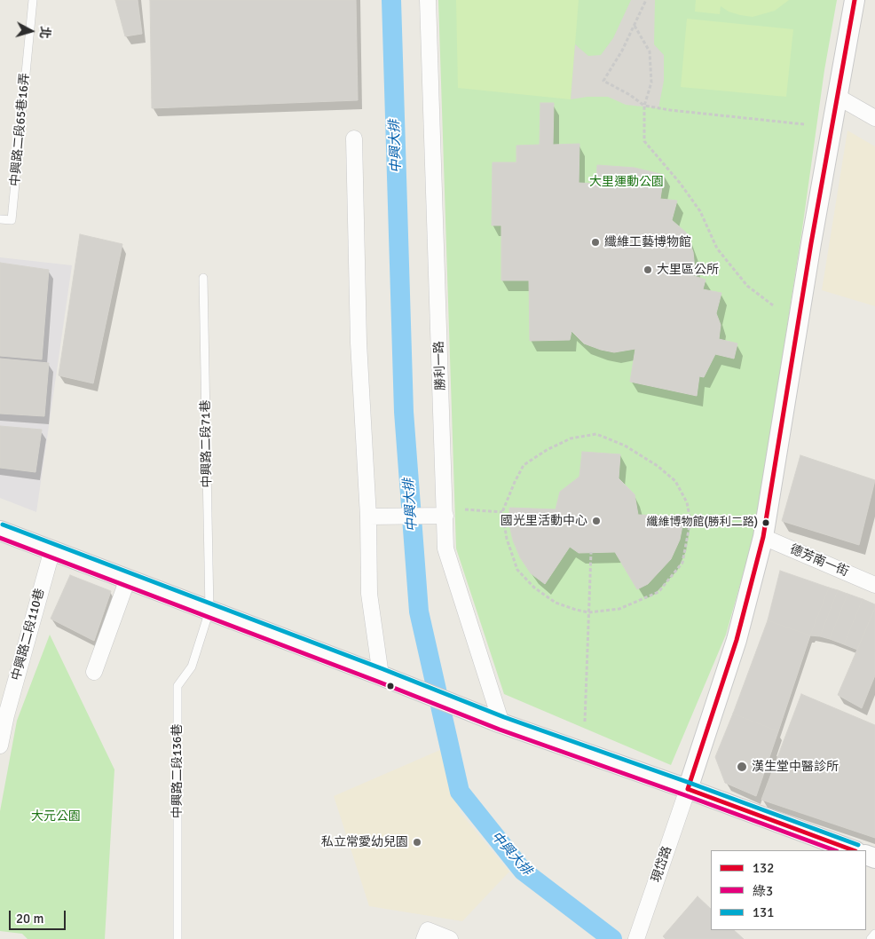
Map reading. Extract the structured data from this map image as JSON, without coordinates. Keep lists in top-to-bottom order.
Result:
{
  "streets": {
    "street": [
      "勝利一路",
      "德芳南一街",
      "中興路二段110巷",
      "現岱路"
    ],
    "lane": ["中興路二段65巷16弄", "中興路二段71巷", "中興路二段136巷"]
  },
  "crossings": [
    ["中興路二段71巷", "中興路二段136巷"]
  ],
  "water": ["中興大排"],
  "parks": ["大里運動公園", "大元公園"],
  "places": [
    "纖維工藝博物館",
    "大里區公所",
    "國光里活動中心",
    "纖維博物館(勝利二路)",
    "漢生堂中醫診所",
    "私立常愛幼兒園"
  ],
  "lines": ["transit line 132", "transit line 131", "transit line 綠3"],
  "legend": ["132", "綠3", "131"],
  "scale_bar": "20 m",
  "north": "right"
}
